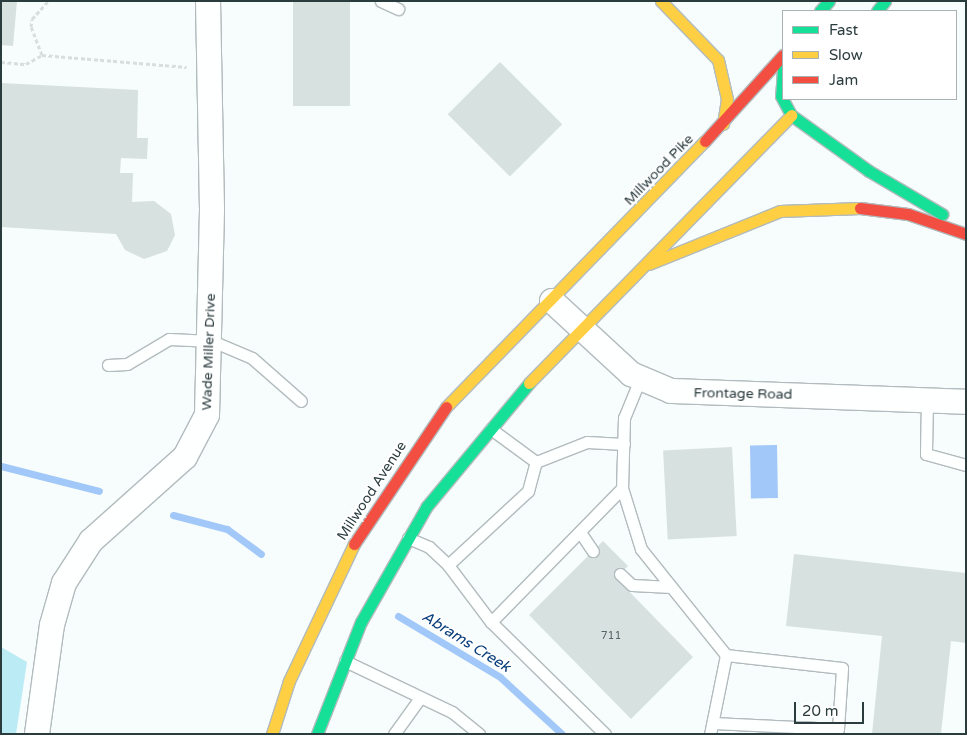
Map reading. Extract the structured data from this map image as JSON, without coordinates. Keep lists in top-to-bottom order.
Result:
{
  "streets": {
    "main road": ["Millwood Pike", "Millwood Avenue"],
    "street": ["Wade Miller Drive", "Frontage Road"]
  },
  "crossings": [
    ["Millwood Pike", "Frontage Road"],
    ["Millwood Pike", "Millwood Avenue"],
    ["Frontage Road", "Millwood Avenue"]
  ],
  "water": ["Abrams Creek"],
  "house_numbers": ["711"],
  "legend": ["Fast", "Slow", "Jam"],
  "scale_bar": "20 m"
}
